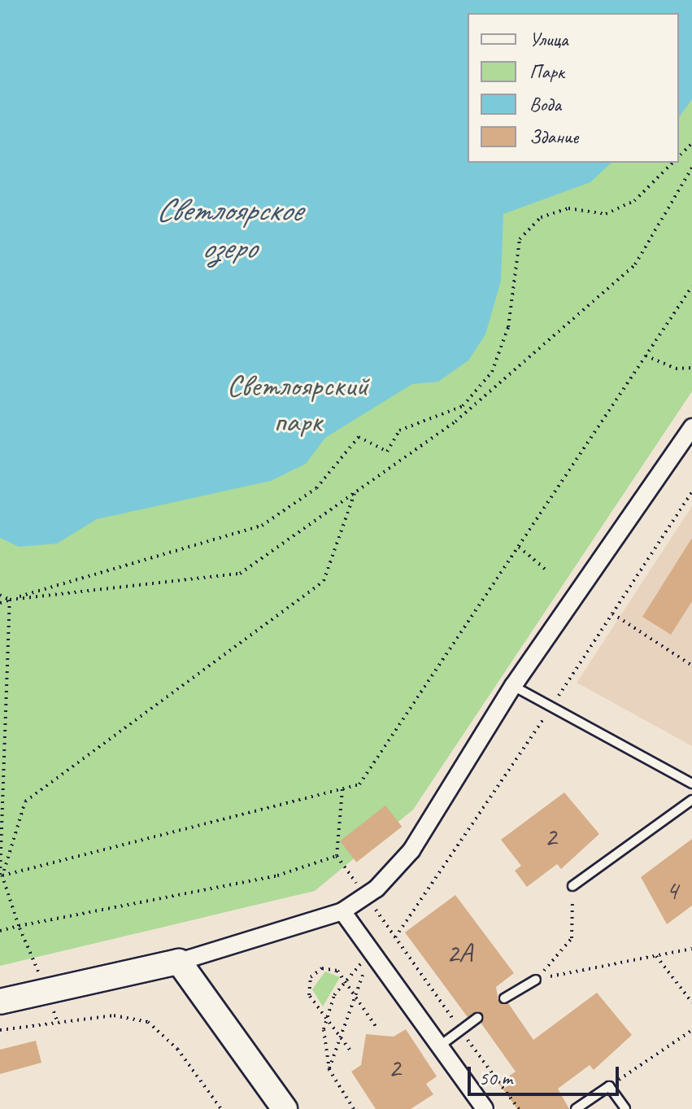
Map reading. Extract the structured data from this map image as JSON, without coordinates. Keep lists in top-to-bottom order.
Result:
{
  "water": ["Светлоярское озеро"],
  "parks": ["Светлоярский парк"],
  "house_numbers": [
    "2",
    "4",
    "2А",
    "2"
  ],
  "legend": [
    "Улица",
    "Парк",
    "Вода",
    "Здание"
  ],
  "scale_bar": "50 m"
}
